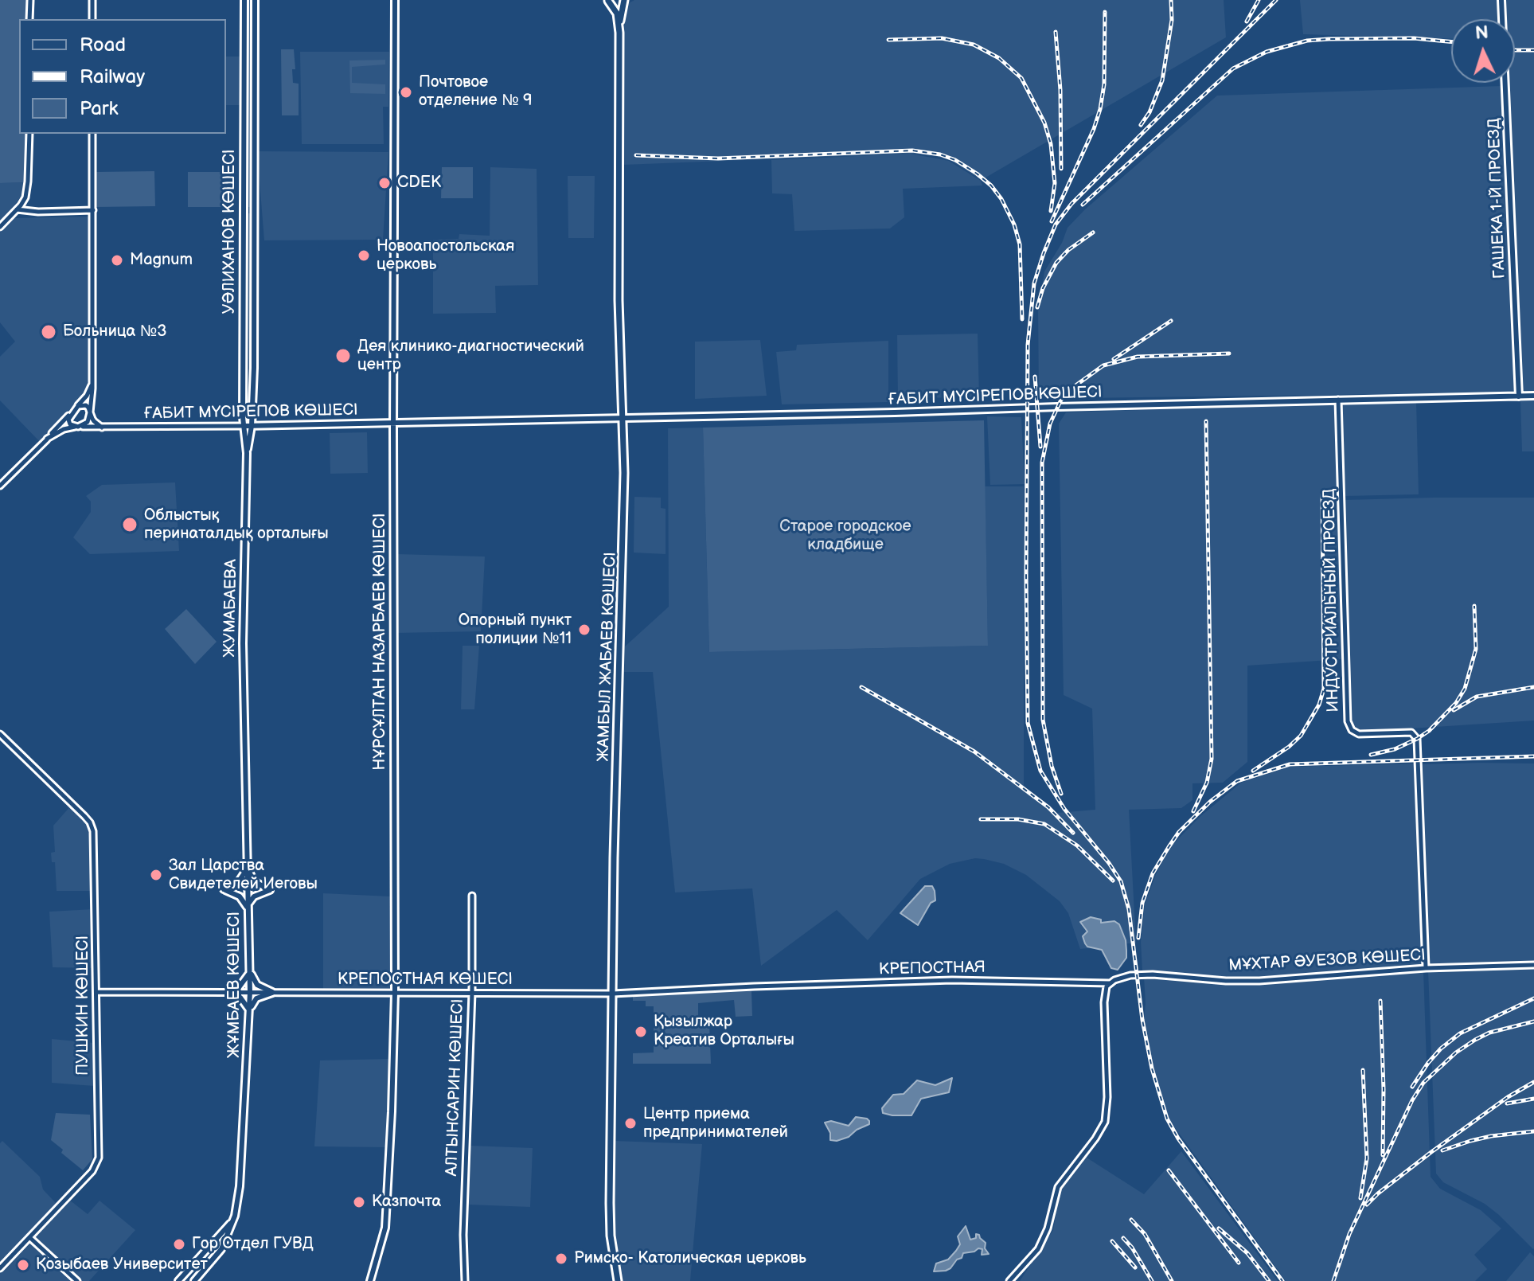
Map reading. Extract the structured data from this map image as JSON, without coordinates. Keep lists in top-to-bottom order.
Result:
{
  "streets": {
    "main road": [
      "ГАШЕКА 1-Й ПРОЕЗД",
      "УӘЛИХАНОВ КӨШЕСІ",
      "ҒАБИТ МҮСІРЕПОВ КӨШЕСІ",
      "ЖУМАБАЕВА",
      "НҰРСҰЛТАН НАЗАРБАЕВ КӨШЕСІ",
      "ЖАМБЫЛ ЖАБАЕВ КӨШЕСІ",
      "ЖҰМБАЕВ КӨШЕСІ"
    ],
    "street": [
      "ИНДУСТРИАЛЬНЫЙ ПРОЕЗД",
      "МҰХТАР ӘУЕЗОВ КӨШЕСІ",
      "КРЕПОСТНАЯ",
      "КРЕПОСТНАЯ КӨШЕСІ",
      "ПУШКИН КӨШЕСІ",
      "АЛТЫНСАРИН КӨШЕСІ"
    ]
  },
  "crossings": [
    ["ГАШЕКА 1-Й ПРОЕЗД", "ҒАБИТ МҮСІРЕПОВ КӨШЕСІ"],
    ["УӘЛИХАНОВ КӨШЕСІ", "ҒАБИТ МҮСІРЕПОВ КӨШЕСІ"],
    ["УӘЛИХАНОВ КӨШЕСІ", "ЖУМАБАЕВА"],
    ["ҒАБИТ МҮСІРЕПОВ КӨШЕСІ", "ИНДУСТРИАЛЬНЫЙ ПРОЕЗД"],
    ["ҒАБИТ МҮСІРЕПОВ КӨШЕСІ", "ЖУМАБАЕВА"],
    ["ҒАБИТ МҮСІРЕПОВ КӨШЕСІ", "НҰРСҰЛТАН НАЗАРБАЕВ КӨШЕСІ"],
    ["ҒАБИТ МҮСІРЕПОВ КӨШЕСІ", "ЖАМБЫЛ ЖАБАЕВ КӨШЕСІ"],
    ["ИНДУСТРИАЛЬНЫЙ ПРОЕЗД", "МҰХТАР ӘУЕЗОВ КӨШЕСІ"],
    ["ЖУМАБАЕВА", "ЖҰМБАЕВ КӨШЕСІ"],
    ["НҰРСҰЛТАН НАЗАРБАЕВ КӨШЕСІ", "КРЕПОСТНАЯ КӨШЕСІ"],
    ["ЖАМБЫЛ ЖАБАЕВ КӨШЕСІ", "КРЕПОСТНАЯ КӨШЕСІ"],
    ["МҰХТАР ӘУЕЗОВ КӨШЕСІ", "КРЕПОСТНАЯ"],
    ["КРЕПОСТНАЯ", "КРЕПОСТНАЯ КӨШЕСІ"],
    ["КРЕПОСТНАЯ КӨШЕСІ", "ЖҰМБАЕВ КӨШЕСІ"],
    ["КРЕПОСТНАЯ КӨШЕСІ", "ПУШКИН КӨШЕСІ"],
    ["КРЕПОСТНАЯ КӨШЕСІ", "АЛТЫНСАРИН КӨШЕСІ"]
  ],
  "parks": ["Старое городское кладбище"],
  "places": [
    "Почтовое отделение № 9",
    "CDEK",
    "Новоапостольская церковь",
    "Magnum",
    "Больница №3",
    "Дея клинико-диагностический центр",
    "Облыстық перинаталдық орталығы",
    "Опорный пункт полиции №11",
    "Зал Царства Свидетелей Иеговы",
    "Қызылжар Креатив Орталығы",
    "Центр приема предпринимателей",
    "Казпочта",
    "Гор Отдел ГУВД",
    "Римско- Католическая церковь",
    "Қозыбаев Университет"
  ],
  "legend": ["Road", "Railway", "Park"],
  "north": "top"
}
